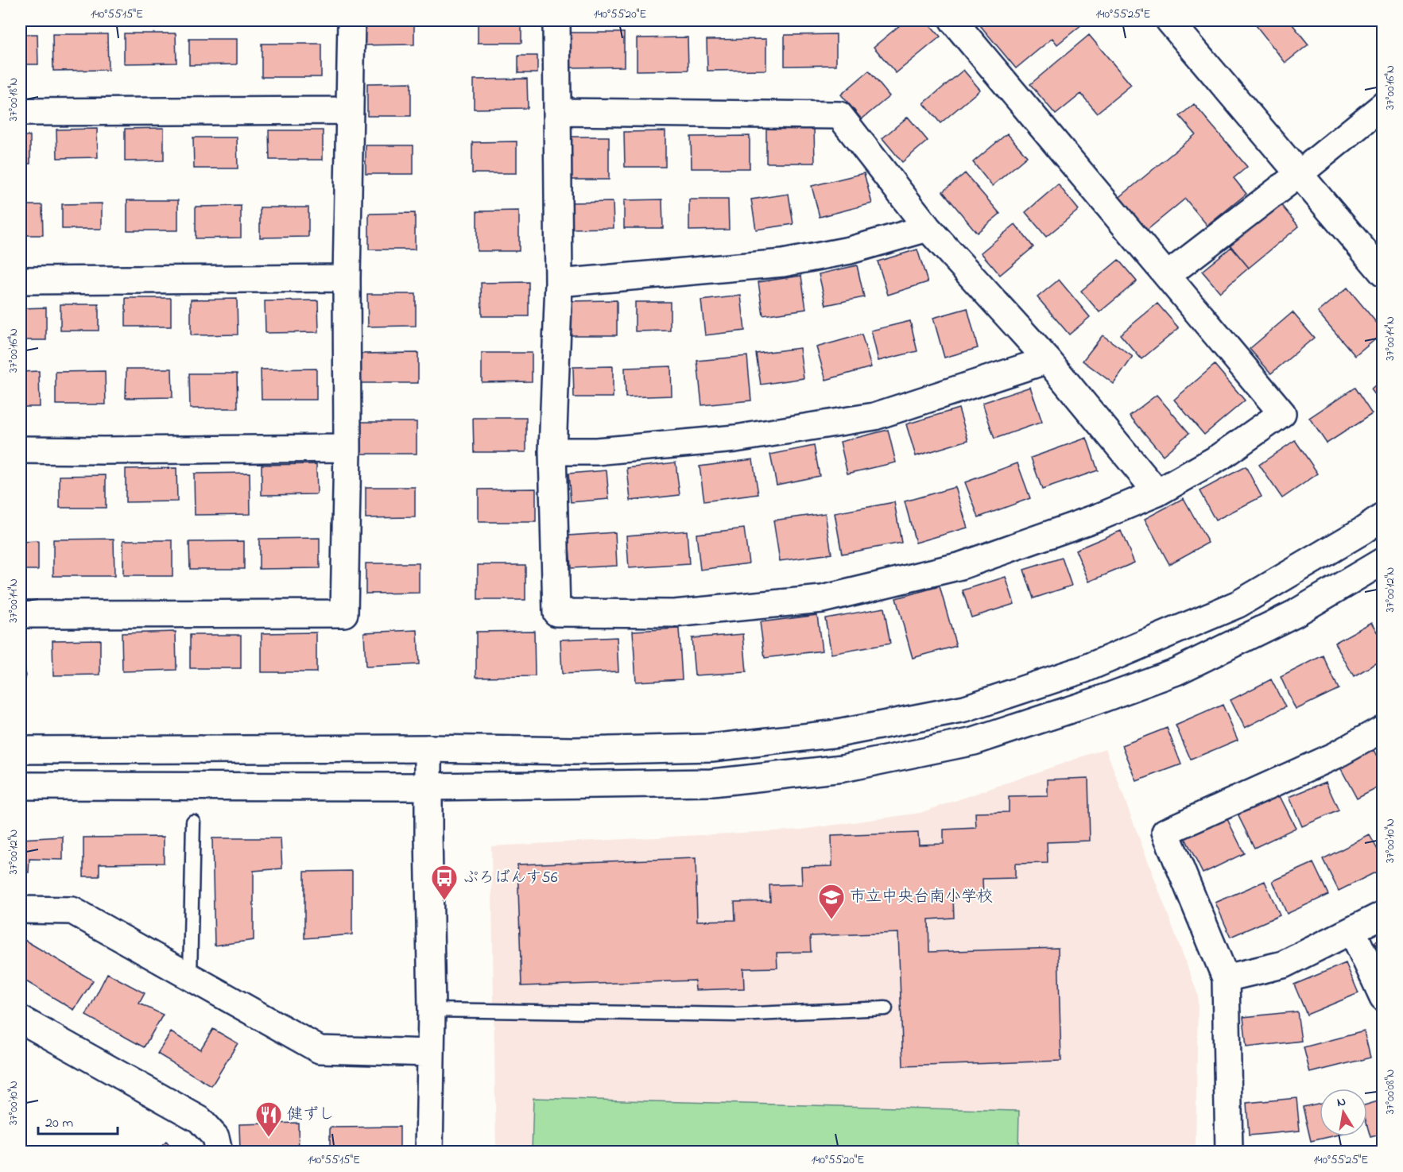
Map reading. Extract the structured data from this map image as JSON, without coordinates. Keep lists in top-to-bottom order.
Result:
{
  "places": {
    "bus stop": ["ぷろばんす56"],
    "school or university": ["市立中央台南小学校"],
    "restaurant": ["健ずし"]
  },
  "scale_bar": "20 m",
  "north": "top",
  "coordinates": [
    "140°55'15\"E",
    "140°55'20\"E",
    "140°55'25\"E",
    "37°00'16\"N",
    "37°00'18\"N",
    "37°00'14\"N",
    "37°00'12\"N",
    "37°00'10\"N",
    "37°00'08\"N"
  ]
}
